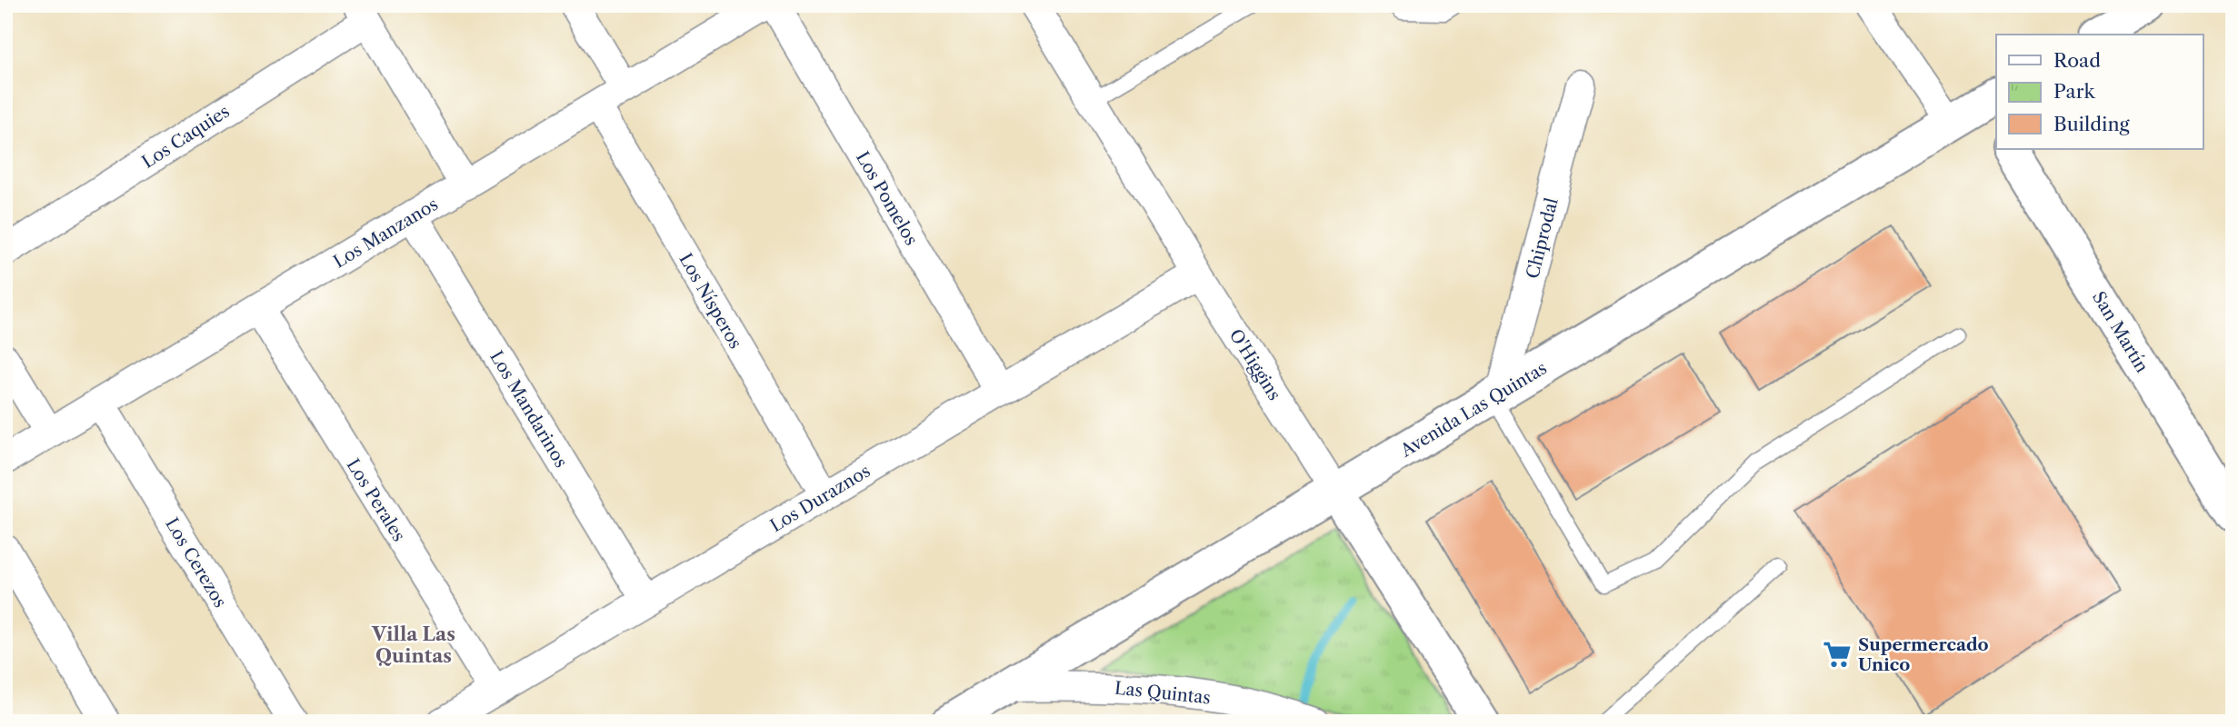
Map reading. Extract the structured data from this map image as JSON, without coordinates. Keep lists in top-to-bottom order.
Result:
{
  "streets": {
    "street": [
      "Los Caquies",
      "Los Pomelos",
      "Los Manzanos",
      "Chiprodal",
      "Los Nísperos",
      "San Martín",
      "O'Higgins",
      "Los Mandarinos",
      "Avenida Las Quintas",
      "Los Duraznos",
      "Los Perales",
      "Los Cerezos",
      "Las Quintas"
    ]
  },
  "crossings": [
    ["Los Pomelos", "Los Duraznos"],
    ["Los Manzanos", "Los Nísperos"],
    ["Los Manzanos", "Los Mandarinos"],
    ["Los Manzanos", "Los Perales"],
    ["Los Manzanos", "Los Cerezos"],
    ["Chiprodal", "Avenida Las Quintas"],
    ["Los Nísperos", "Los Duraznos"],
    ["O'Higgins", "Avenida Las Quintas"],
    ["O'Higgins", "Los Duraznos"],
    ["Los Mandarinos", "Los Duraznos"],
    ["Avenida Las Quintas", "Las Quintas"],
    ["Los Duraznos", "Los Perales"]
  ],
  "districts": ["Villa Las Quintas"],
  "places": {
    "supermarket": ["Supermercado Unico"]
  },
  "legend": ["Road", "Park", "Building"]
}
